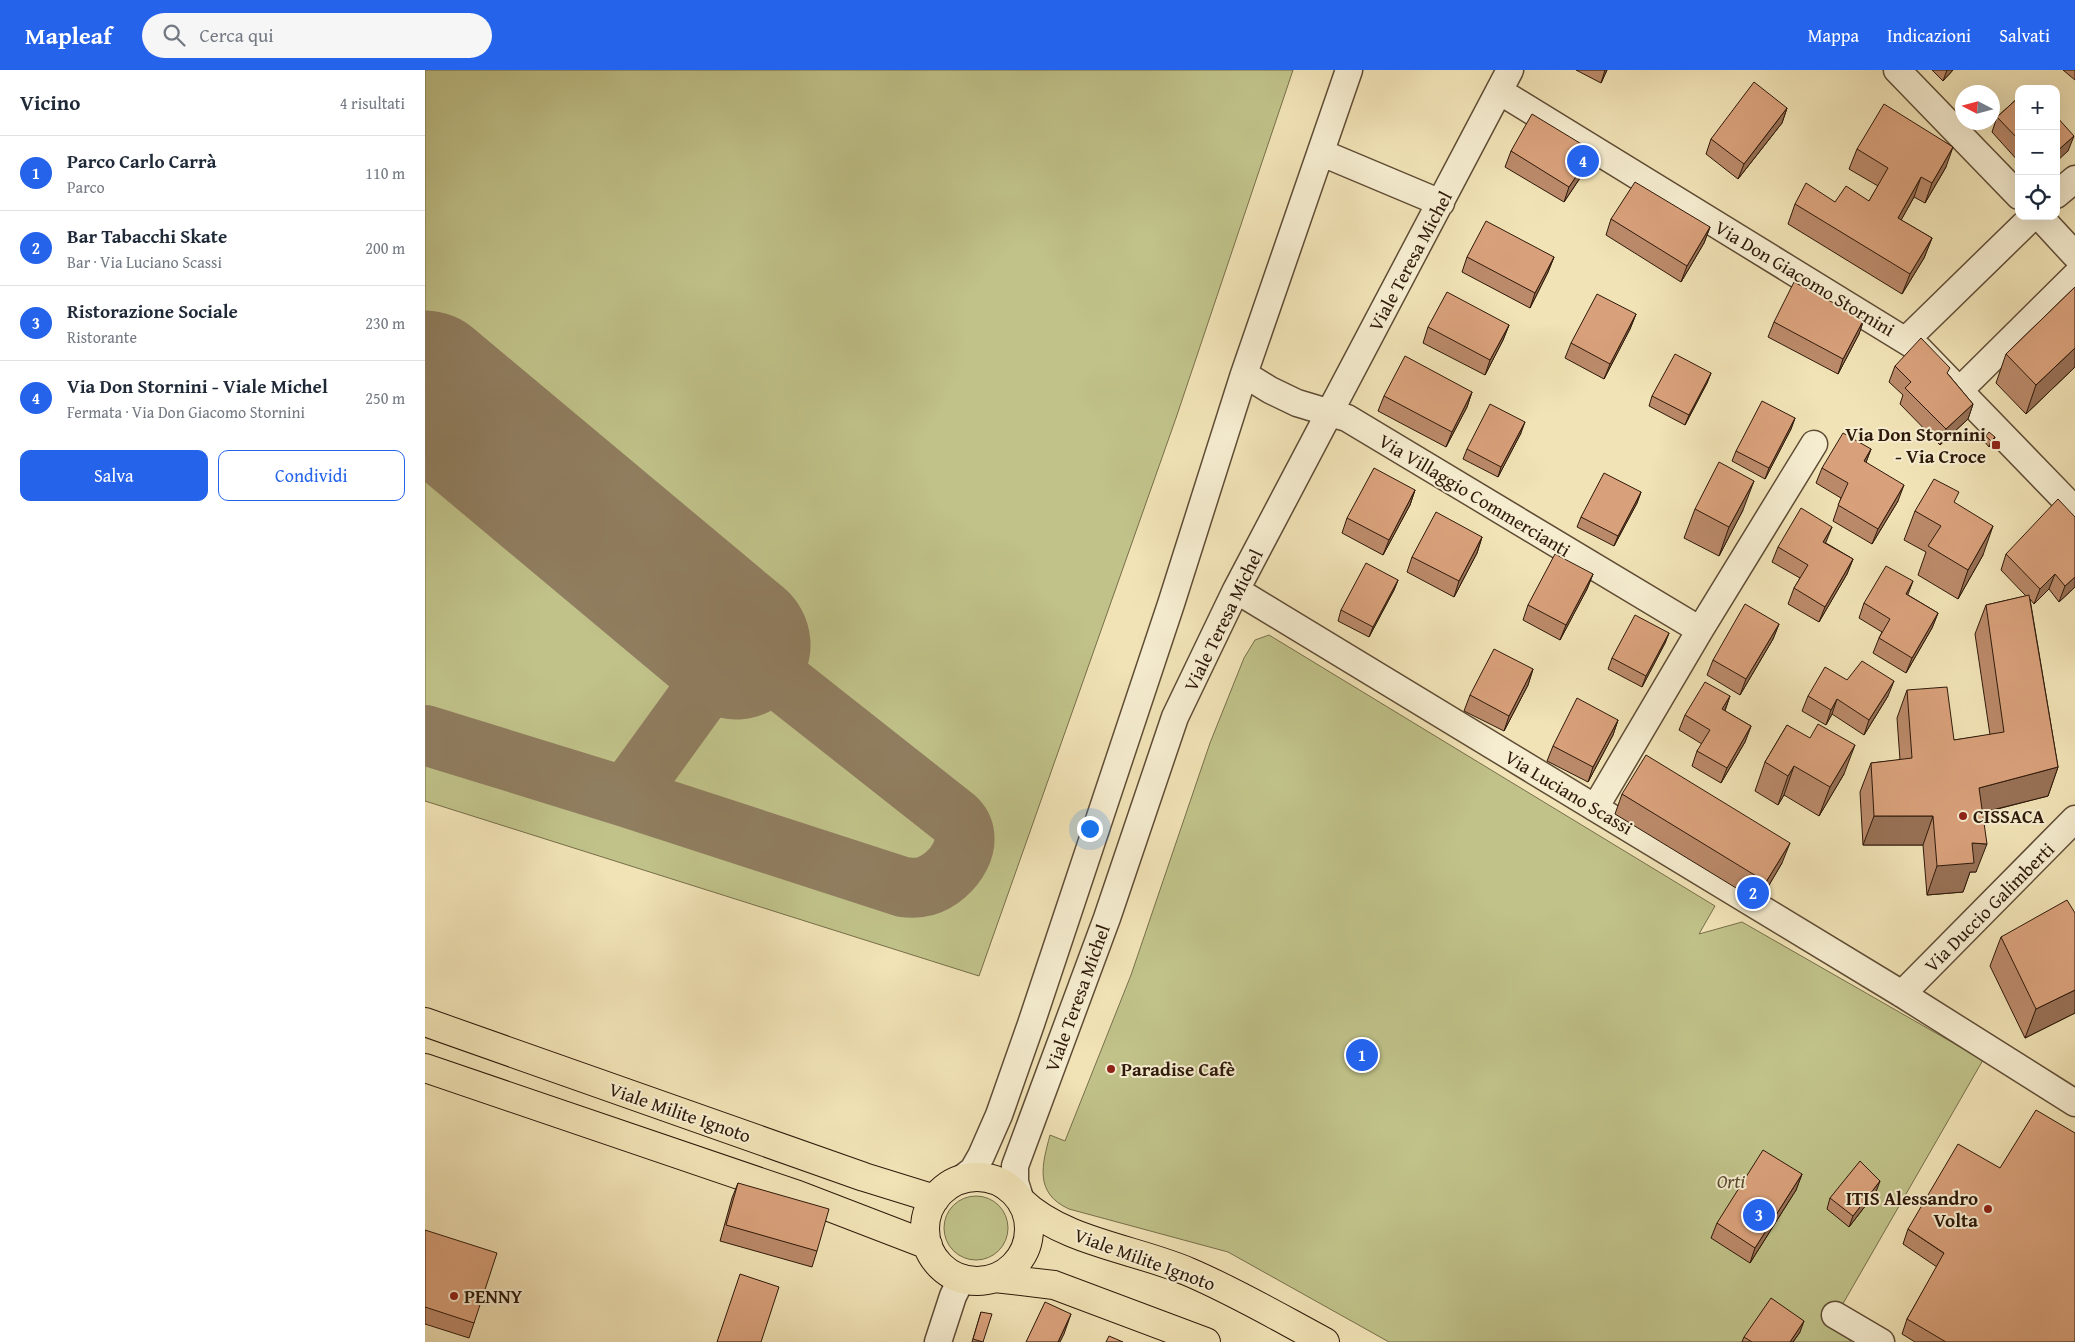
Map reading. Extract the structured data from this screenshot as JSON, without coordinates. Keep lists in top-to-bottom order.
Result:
{
  "streets": {
    "main road": ["Viale Milite Ignoto"],
    "street": [
      "Viale Teresa Michel",
      "Via Don Giacomo Stornini",
      "Via Villaggio Commercianti",
      "Via Luciano Scassi",
      "Via Duccio Galimberti"
    ]
  },
  "crossings": [
    ["Viale Teresa Michel", "Via Don Giacomo Stornini"],
    ["Viale Teresa Michel", "Via Villaggio Commercianti"],
    ["Viale Teresa Michel", "Via Luciano Scassi"],
    ["Viale Teresa Michel", "Viale Milite Ignoto"],
    ["Via Luciano Scassi", "Via Duccio Galimberti"]
  ],
  "parks": ["Orti"],
  "places": {
    "transit": ["Via Don Stornini - Via Croce"],
    "other": [
      "CISSACA",
      "Paradise Cafè",
      "ITIS Alessandro Volta",
      "PENNY"
    ]
  },
  "north": "left",
  "page": {
    "header": "Mapleaf",
    "search": "Cerca qui",
    "nav": ["Mappa", "Indicazioni", "Salvati"],
    "heading": ["Vicino", "4 risultati"],
    "map_buttons": ["+", "−"],
    "list": [
      {
        "mark": "1",
        "name": "Parco Carlo Carrà",
        "note": "Parco",
        "value": "110 m"
      },
      {
        "mark": "2",
        "name": "Bar Tabacchi Skate",
        "note": "Bar · Via Luciano Scassi",
        "value": "200 m"
      },
      {
        "mark": "3",
        "name": "Ristorazione Sociale",
        "note": "Ristorante",
        "value": "230 m"
      },
      {
        "mark": "4",
        "name": "Via Don Stornini - Viale Michel",
        "note": "Fermata · Via Don Giacomo Stornini",
        "value": "250 m"
      }
    ],
    "pins": [
      "4",
      "2",
      "1",
      "3"
    ],
    "buttons": ["Salva", "Condividi"]
  }
}
